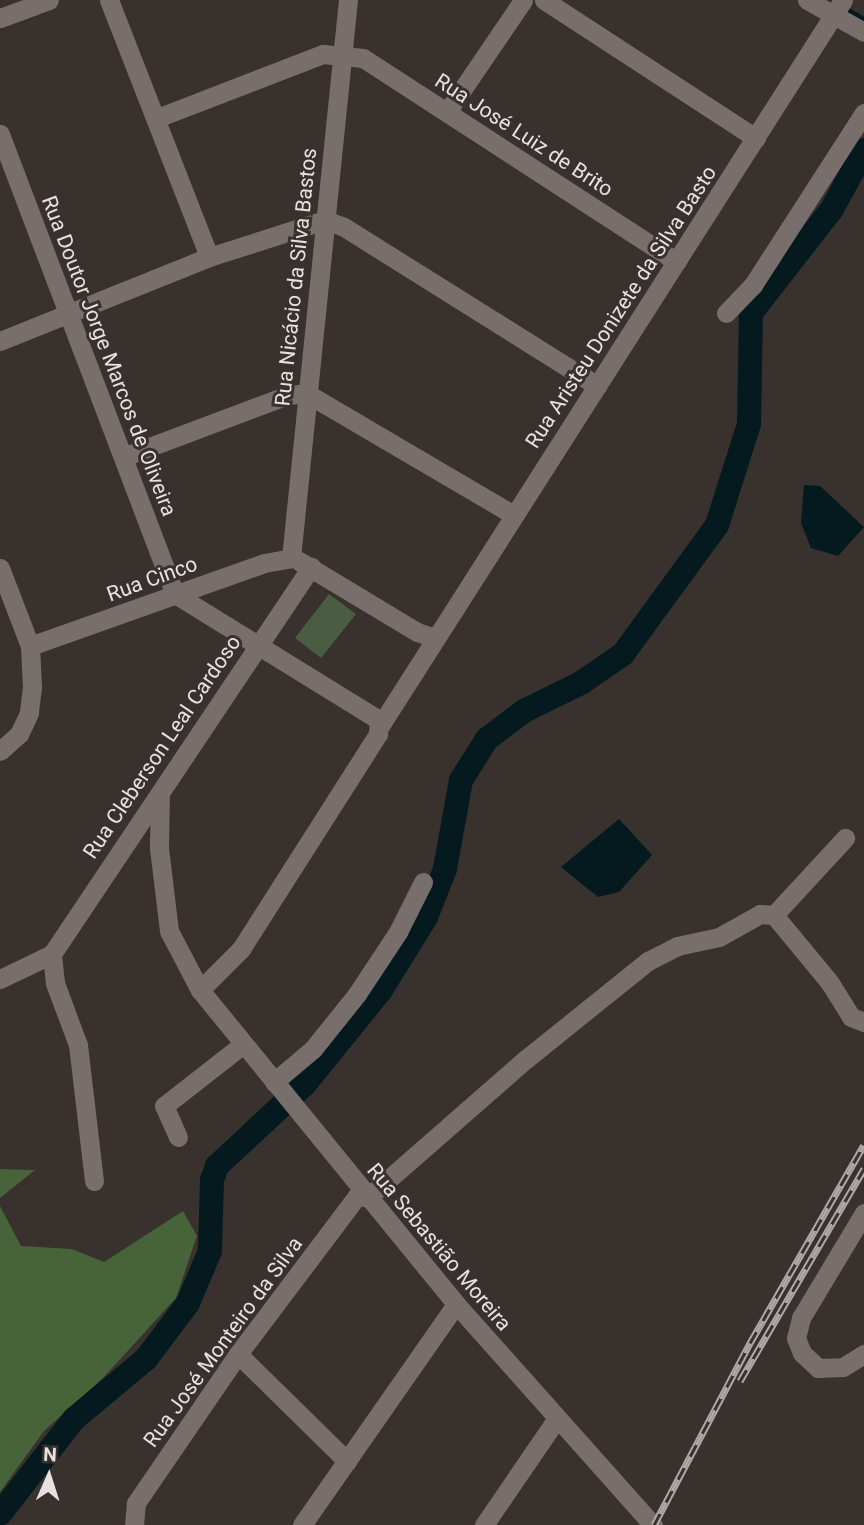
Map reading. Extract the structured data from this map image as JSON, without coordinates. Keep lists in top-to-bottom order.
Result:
{
  "streets": {
    "street": [
      "Rua José Luiz de Brito",
      "Rua Nicácio da Silva Bastos",
      "Rua Aristeu Donizete da Silva Basto",
      "Rua Doutor Jorge Marcos de Oliveira",
      "Rua Cinco",
      "Rua Cleberson Leal Cardoso",
      "Rua Sebastião Moreira",
      "Rua José Monteiro da Silva"
    ]
  },
  "crossings": [
    ["Rua José Luiz de Brito", "Rua Nicácio da Silva Bastos"],
    ["Rua José Luiz de Brito", "Rua Aristeu Donizete da Silva Basto"],
    ["Rua Nicácio da Silva Bastos", "Rua Cinco"],
    ["Rua Aristeu Donizete da Silva Basto", "Rua Sebastião Moreira"],
    ["Rua Doutor Jorge Marcos de Oliveira", "Rua Cinco"],
    ["Rua Cleberson Leal Cardoso", "Rua Sebastião Moreira"],
    ["Rua Sebastião Moreira", "Rua José Monteiro da Silva"]
  ],
  "north": "top"
}
